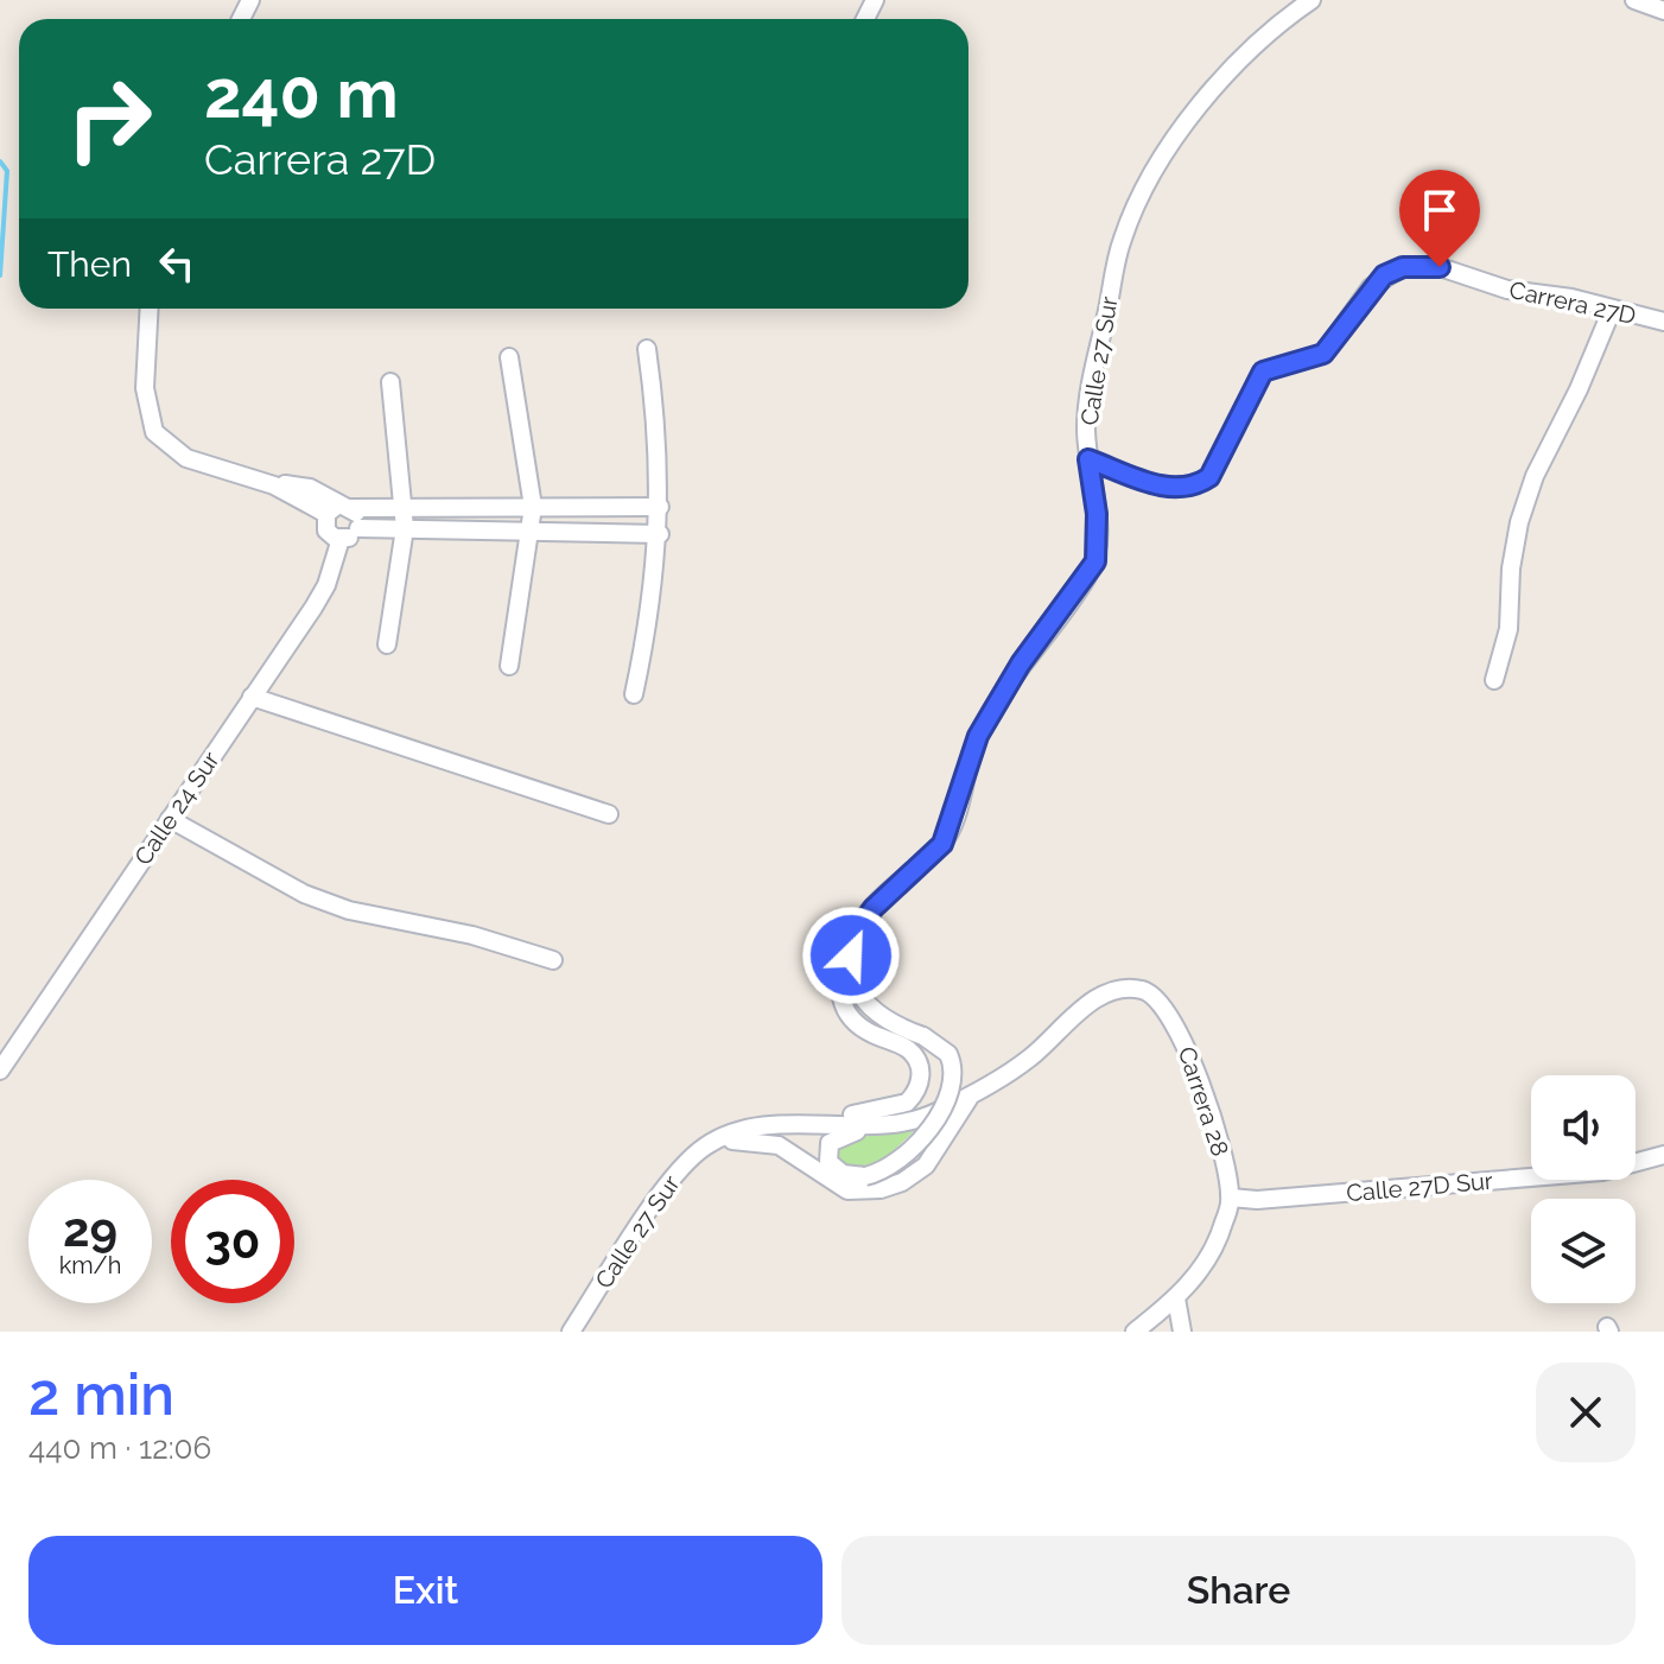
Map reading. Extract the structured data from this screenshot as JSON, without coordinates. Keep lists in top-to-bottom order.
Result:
{
  "streets": {
    "street": [
      "Carrera 27D",
      "Calle 27 Sur",
      "Calle 24 Sur",
      "Carrera 28",
      "Calle 27D Sur"
    ]
  },
  "crossings": [
    ["Carrera 27D", "Calle 27 Sur"],
    ["Calle 27 Sur", "Carrera 28"],
    ["Carrera 28", "Calle 27D Sur"]
  ],
  "page": {
    "turn": ["240 m", "Carrera 27D"],
    "then": "Then",
    "speed": "29 km/h",
    "limit": "30",
    "heading": ["2 min", "440 m · 12:06"],
    "buttons": ["Exit", "Share"]
  }
}
